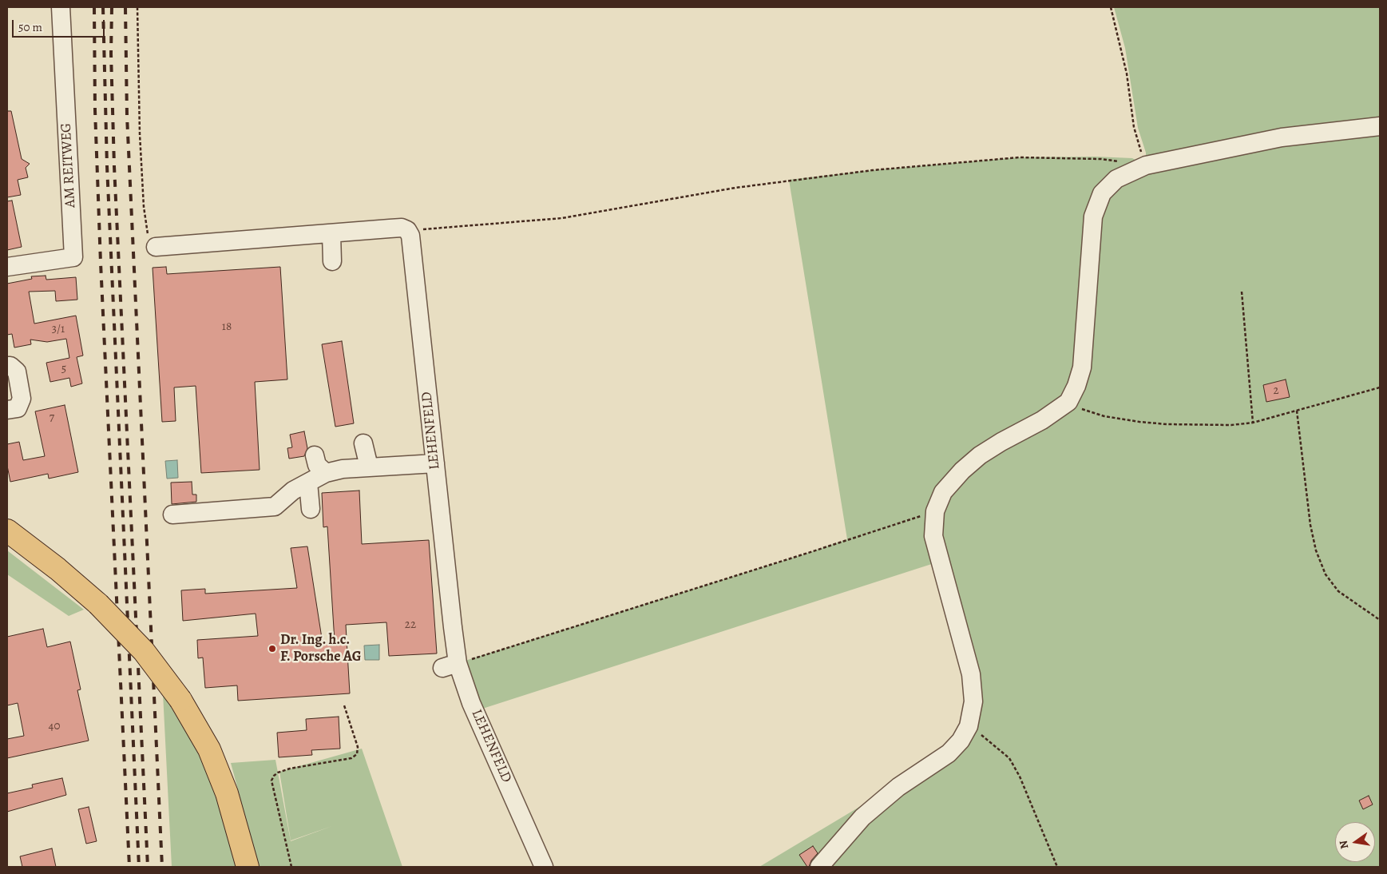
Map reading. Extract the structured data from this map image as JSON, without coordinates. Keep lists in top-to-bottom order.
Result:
{
  "streets": {
    "street": ["AM REITWEG", "LEHENFELD"]
  },
  "places": ["Dr. Ing. h.c. F. Porsche AG"],
  "house_numbers": [
    "18",
    "3/1",
    "5",
    "2",
    "7",
    "22",
    "40"
  ],
  "scale_bar": "50 m",
  "north": "left"
}
